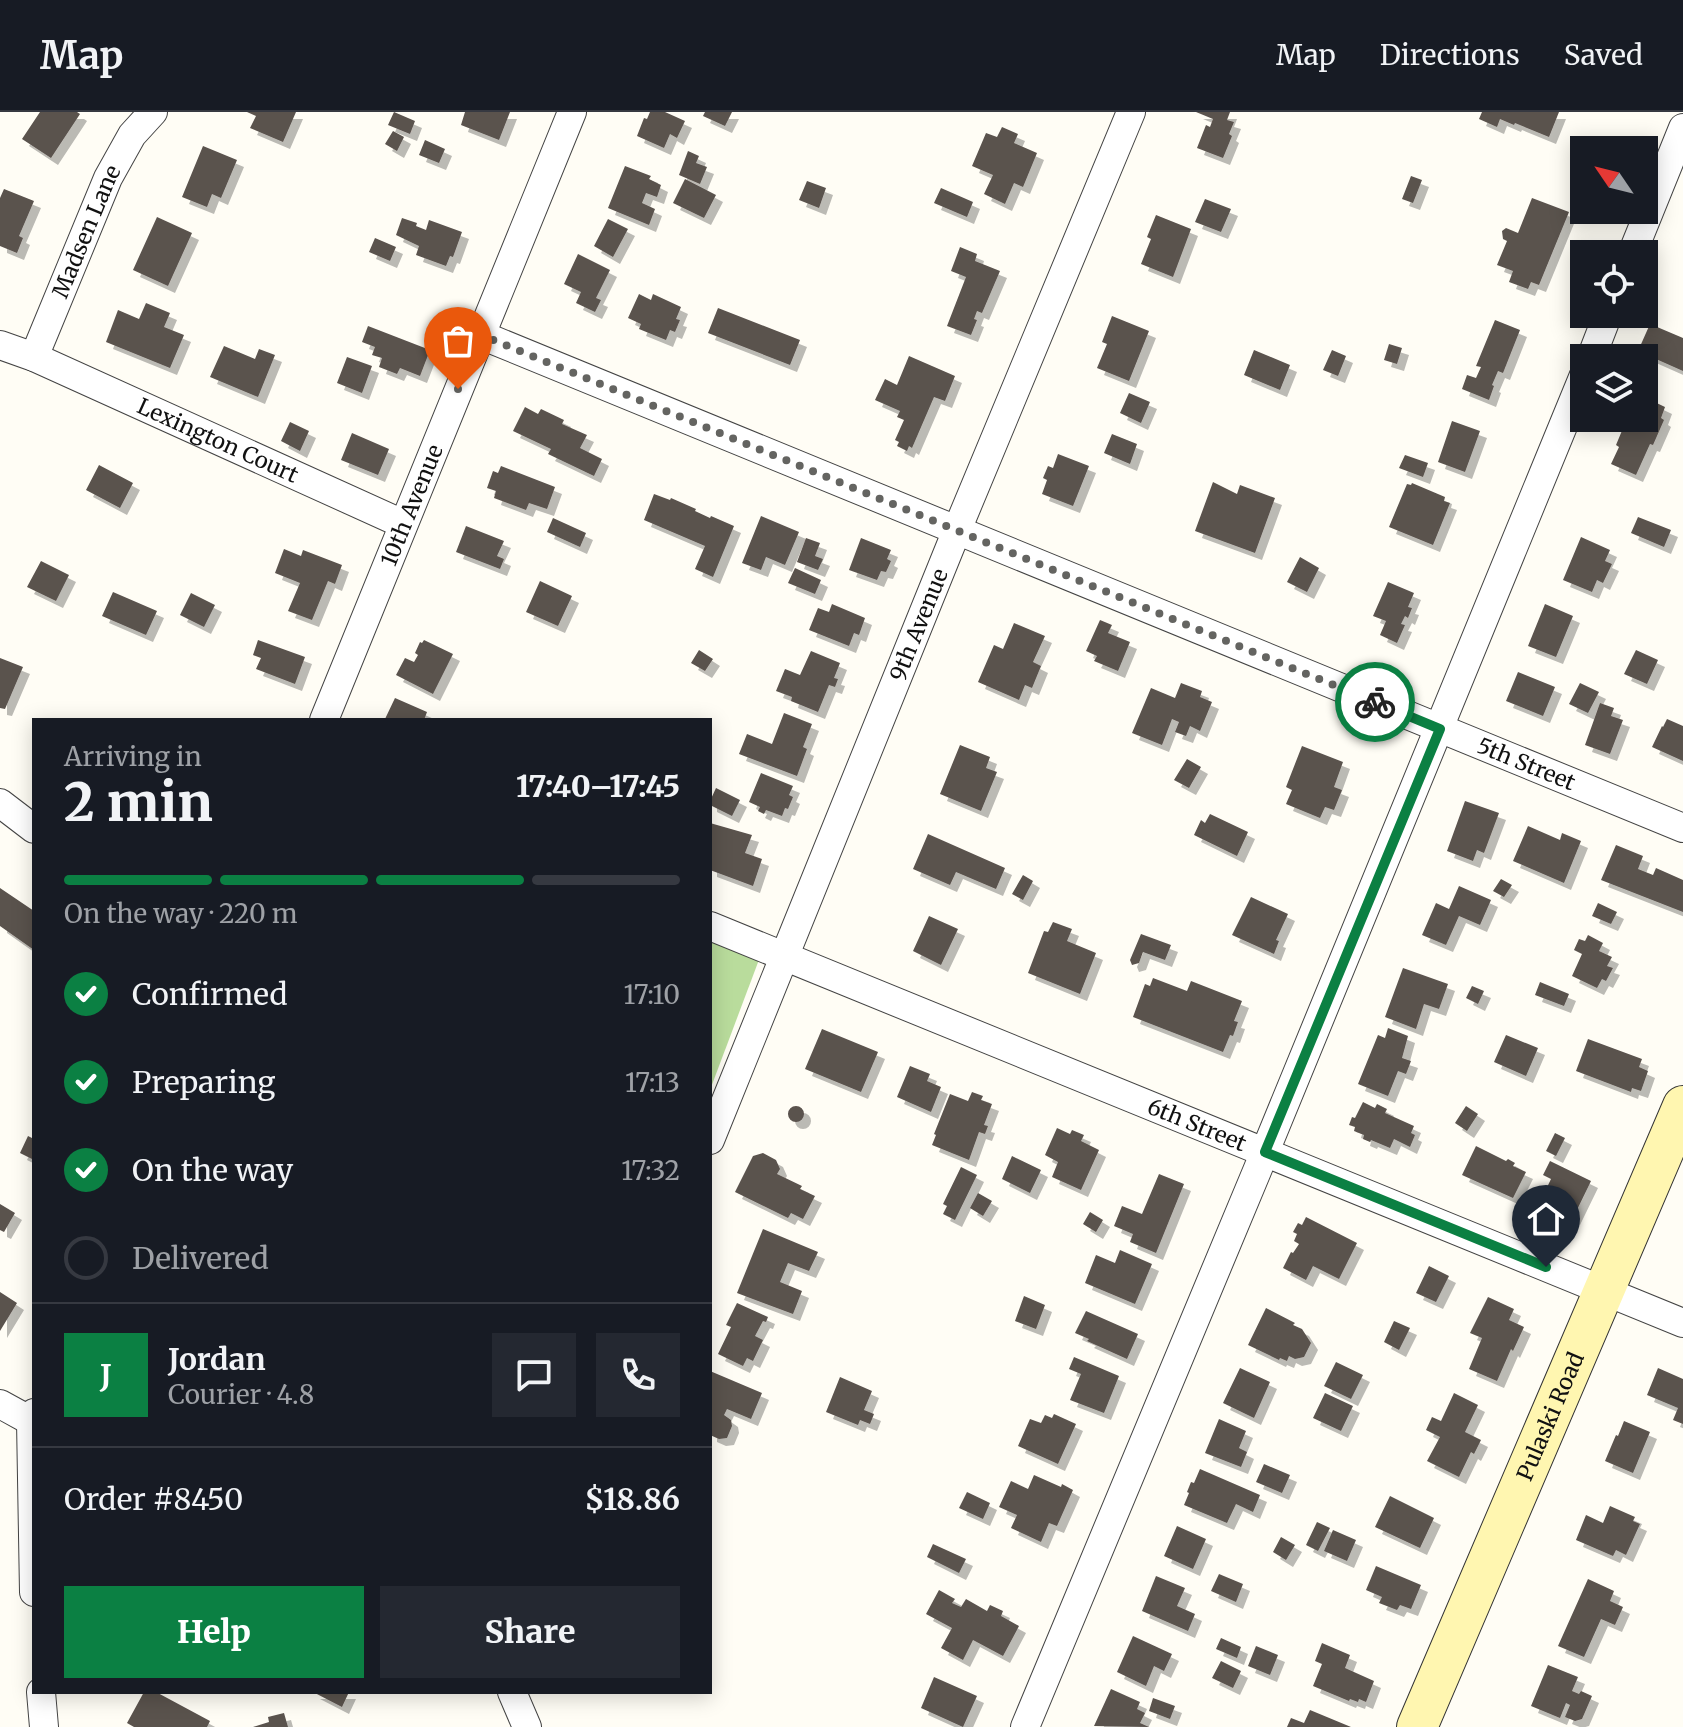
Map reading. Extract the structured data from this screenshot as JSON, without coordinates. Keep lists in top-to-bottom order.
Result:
{
  "streets": {
    "main road": ["Pulaski Road"],
    "street": [
      "Madsen Lane",
      "Lexington Court",
      "10th Avenue",
      "9th Avenue",
      "5th Street",
      "6th Street"
    ]
  },
  "crossings": [
    ["Madsen Lane", "Lexington Court"],
    ["Lexington Court", "10th Avenue"],
    ["10th Avenue", "5th Street"],
    ["9th Avenue", "5th Street"],
    ["9th Avenue", "6th Street"],
    ["6th Street", "Pulaski Road"]
  ],
  "north": "top left",
  "page": {
    "header": "Map",
    "nav": ["Map", "Directions", "Saved"],
    "heading": ["2 min", "Arriving in", "17:40–17:45"],
    "panel": [
      "Jordan",
      "Courier · 4.8",
      "Order #8450",
      "$18.86"
    ],
    "bar": "On the way · 220 m",
    "list": [
      ["Confirmed", "17:10"],
      ["Preparing", "17:13"],
      ["On the way", "17:32"],
      "Delivered"
    ],
    "round": "J",
    "buttons": ["Help", "Share"]
  }
}
